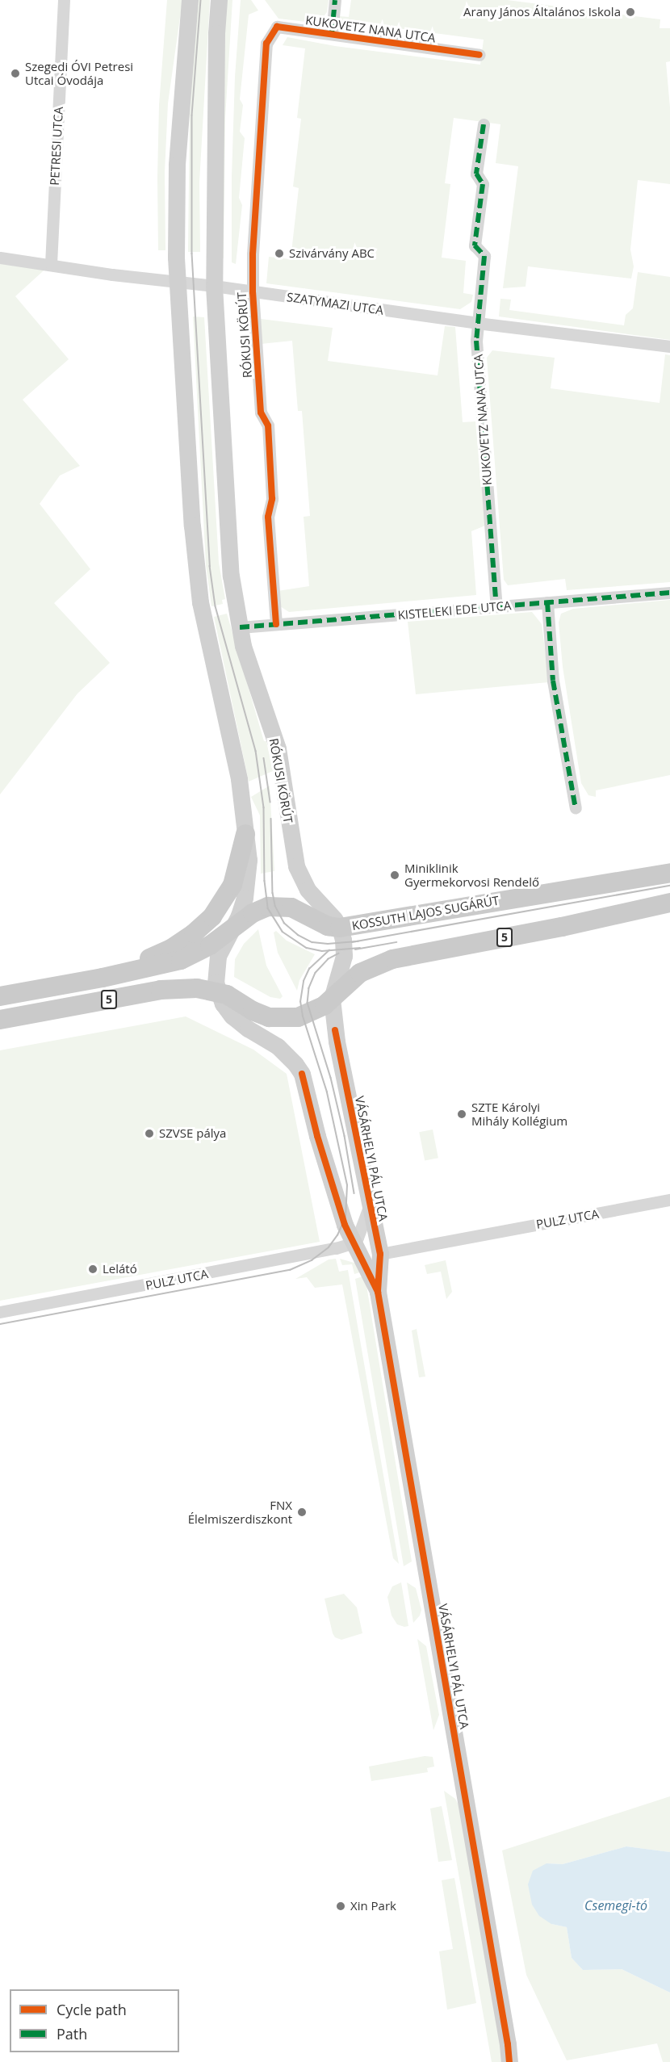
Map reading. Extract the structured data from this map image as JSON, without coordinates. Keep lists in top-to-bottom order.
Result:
{
  "streets": {
    "main road": [
      "RÓKUSI KÖRÚT",
      "KOSSUTH LAJOS SUGÁRÚT",
      "5",
      "VÁSÁRHELYI PÁL UTCA"
    ],
    "street": [
      "KUKOVETZ NANA UTCA",
      "PETRESI UTCA",
      "SZATYMAZI UTCA",
      "KISTELEKI EDE UTCA",
      "PULZ UTCA"
    ]
  },
  "crossings": [
    ["KUKOVETZ NANA UTCA", "SZATYMAZI UTCA"],
    ["KUKOVETZ NANA UTCA", "RÓKUSI KÖRÚT"],
    ["KUKOVETZ NANA UTCA", "KISTELEKI EDE UTCA"],
    ["PETRESI UTCA", "SZATYMAZI UTCA"],
    ["SZATYMAZI UTCA", "RÓKUSI KÖRÚT"],
    ["RÓKUSI KÖRÚT", "KISTELEKI EDE UTCA"],
    ["RÓKUSI KÖRÚT", "KOSSUTH LAJOS SUGÁRÚT"],
    ["RÓKUSI KÖRÚT", "5"],
    ["RÓKUSI KÖRÚT", "VÁSÁRHELYI PÁL UTCA"],
    ["KOSSUTH LAJOS SUGÁRÚT", "5"],
    ["KOSSUTH LAJOS SUGÁRÚT", "VÁSÁRHELYI PÁL UTCA"],
    ["5", "VÁSÁRHELYI PÁL UTCA"],
    ["VÁSÁRHELYI PÁL UTCA", "PULZ UTCA"]
  ],
  "water": ["Csemegi-tó"],
  "places": [
    "Arany János Általános Iskola",
    "Szegedi ÓVI Petresi Utcai Óvodája",
    "Szivárvány ABC",
    "Miniklinik Gyermekorvosi Rendelő",
    "SZTE Károlyi Mihály Kollégium",
    "SZVSE pálya",
    "Lelátó",
    "FNX Élelmiszerdiszkont",
    "Xin Park"
  ],
  "legend": ["Cycle path", "Path"]
}
